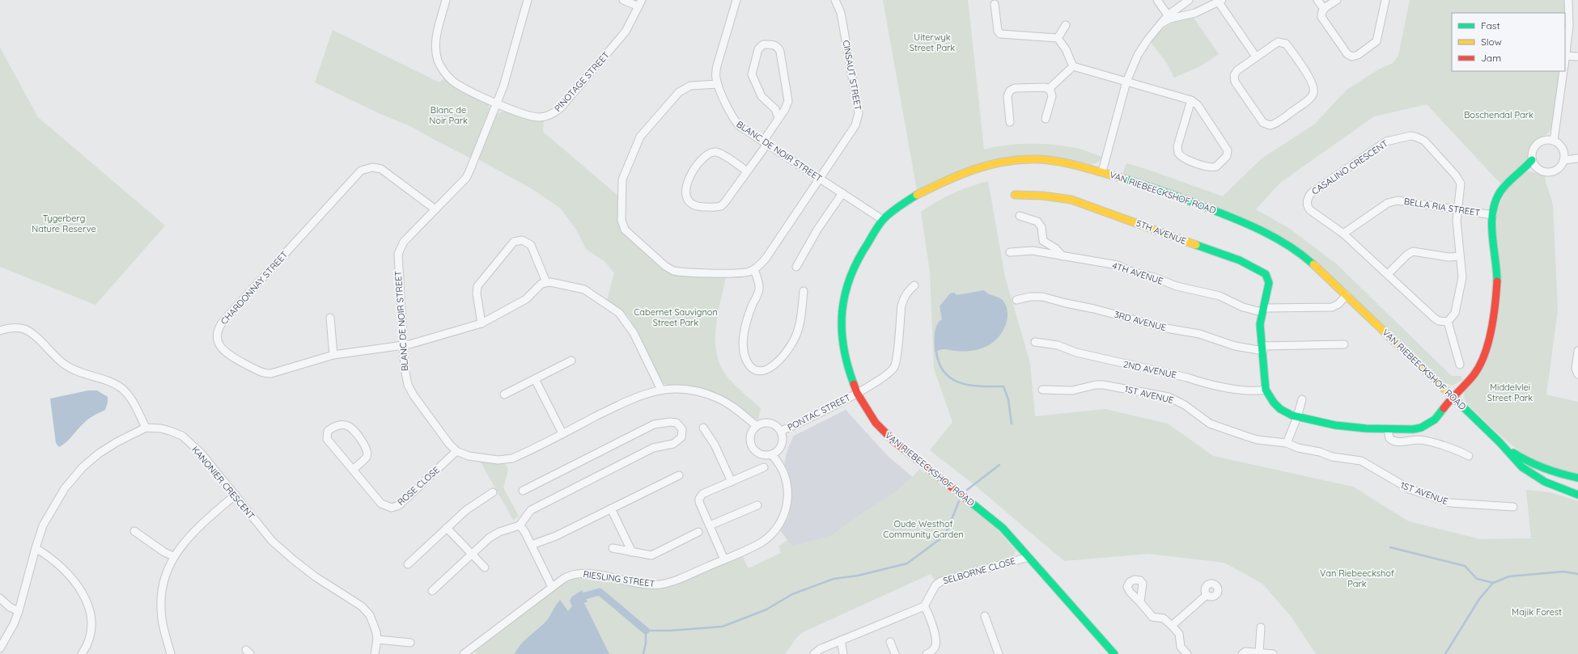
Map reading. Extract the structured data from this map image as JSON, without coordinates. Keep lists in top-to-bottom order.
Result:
{
  "streets": {
    "street": [
      "CINSAUT STREET",
      "PINOTAGE STREET",
      "BLANC DE NOIR STREET",
      "CASALINO CRESCENT",
      "VAN RIEBEECKSHOF ROAD",
      "BELLA RIA STREET",
      "5TH AVENUE",
      "4TH AVENUE",
      "CHARDONNAY STREET",
      "3RD AVENUE",
      "2ND AVENUE",
      "1ST AVENUE",
      "PONTAC STREET",
      "KANONIER CRESCENT",
      "ROSE CLOSE",
      "SELBORNE CLOSE",
      "RIESLING STREET"
    ]
  },
  "crossings": [
    ["CINSAUT STREET", "BLANC DE NOIR STREET"],
    ["PINOTAGE STREET", "BLANC DE NOIR STREET"],
    ["BLANC DE NOIR STREET", "VAN RIEBEECKSHOF ROAD"],
    ["BLANC DE NOIR STREET", "CHARDONNAY STREET"],
    ["BLANC DE NOIR STREET", "PONTAC STREET"],
    ["BLANC DE NOIR STREET", "ROSE CLOSE"],
    ["BLANC DE NOIR STREET", "RIESLING STREET"],
    ["CASALINO CRESCENT", "BELLA RIA STREET"],
    ["VAN RIEBEECKSHOF ROAD", "PONTAC STREET"],
    ["VAN RIEBEECKSHOF ROAD", "SELBORNE CLOSE"],
    ["5TH AVENUE", "4TH AVENUE"],
    ["5TH AVENUE", "3RD AVENUE"],
    ["5TH AVENUE", "2ND AVENUE"],
    ["PONTAC STREET", "RIESLING STREET"]
  ],
  "parks": [
    "Uiterwyk Street Park",
    "Blanc de Noir Park",
    "Boschendal Park",
    "Tygerberg Nature Reserve",
    "Cabernet Sauvignon Street Park",
    "Middelvlei Street Park",
    "Oude Westhof Community Garden",
    "Van Riebeeckshof Park",
    "Majik Forest"
  ],
  "legend": ["Fast", "Slow", "Jam"]
}
